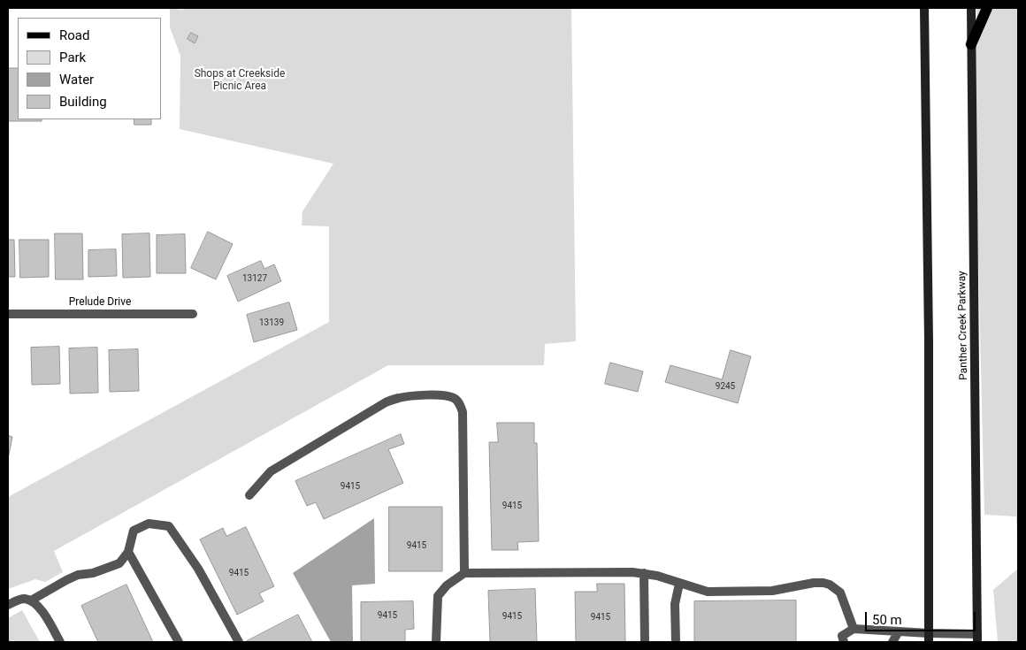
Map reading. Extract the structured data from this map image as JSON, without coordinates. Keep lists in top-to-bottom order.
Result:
{
  "streets": {
    "main road": ["Panther Creek Parkway"],
    "street": ["Prelude Drive"]
  },
  "parks": ["Shops at Creekside Picnic Area"],
  "house_numbers": [
    "13127",
    "13139",
    "9245",
    "9415",
    "9415",
    "9415",
    "9415",
    "9415",
    "9415",
    "9415"
  ],
  "legend": [
    "Road",
    "Park",
    "Water",
    "Building"
  ],
  "scale_bar": "50 m"
}
